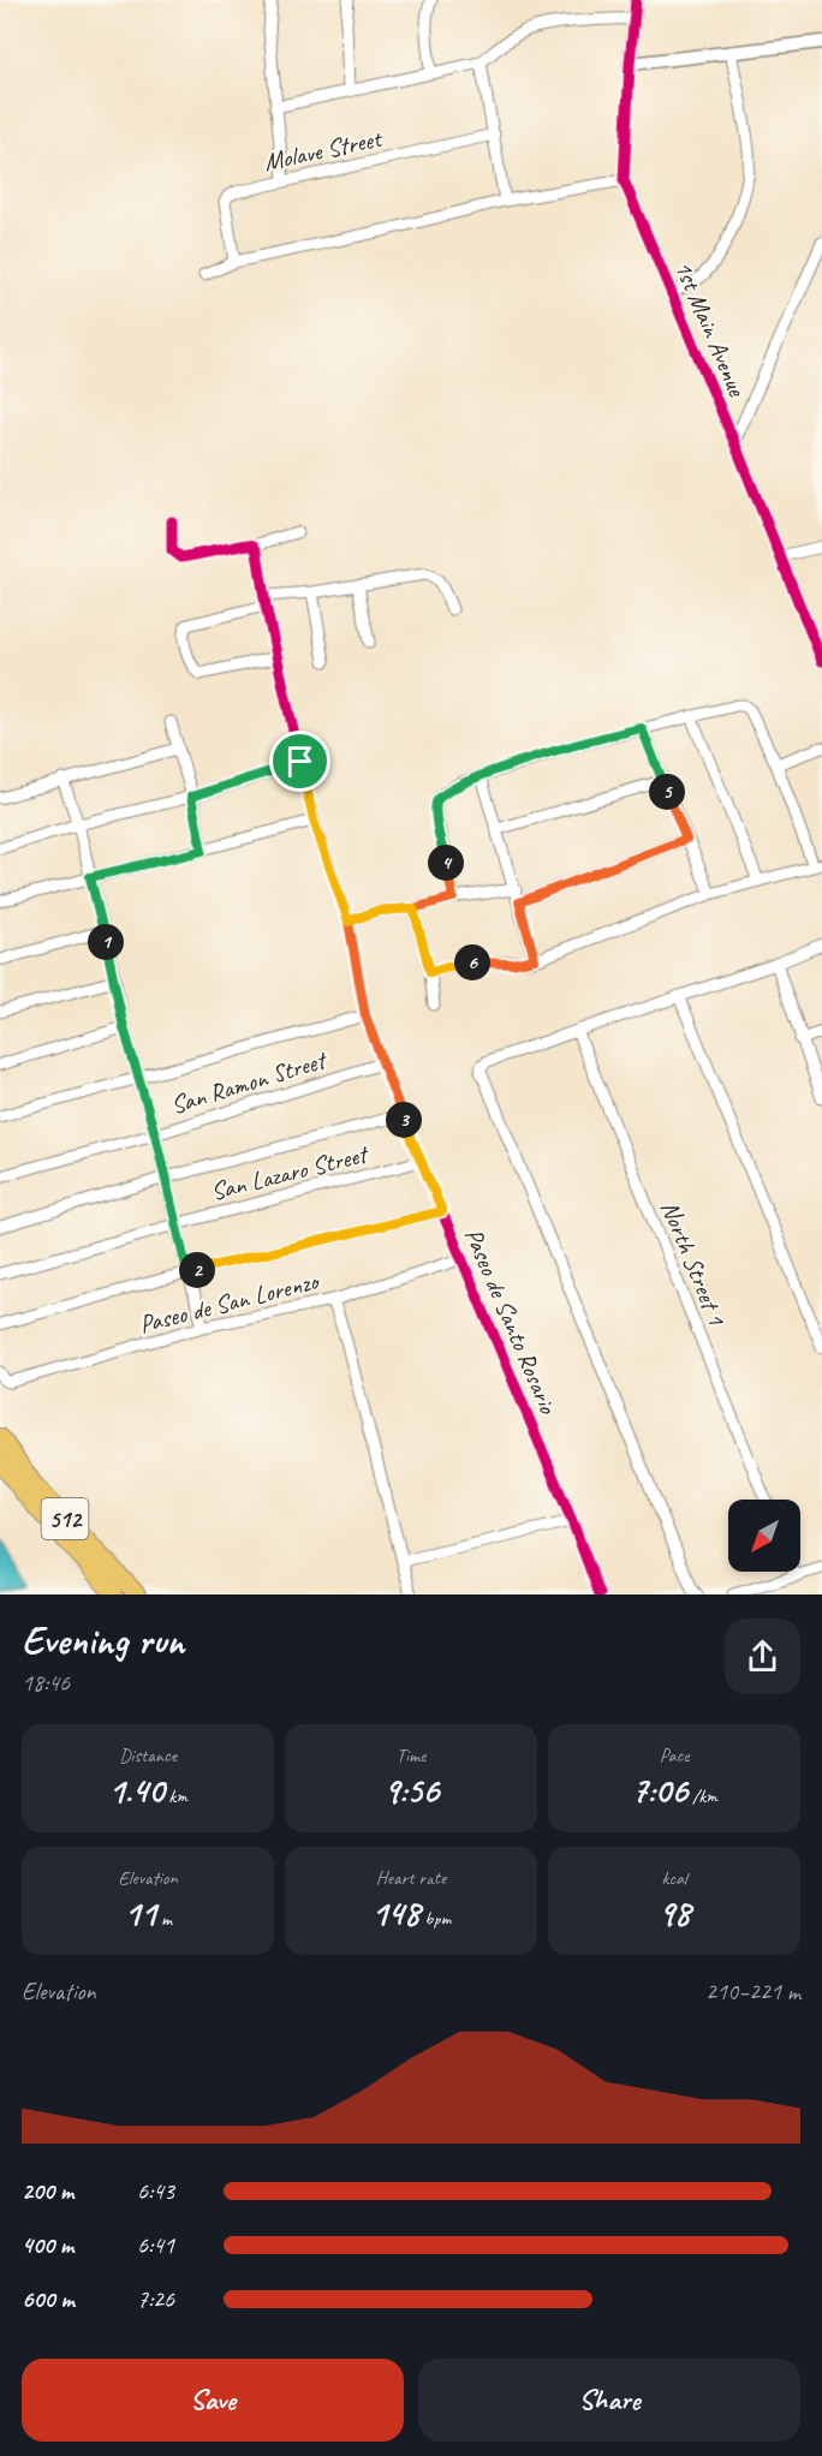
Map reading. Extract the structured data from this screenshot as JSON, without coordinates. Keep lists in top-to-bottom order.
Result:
{
  "streets": {
    "main road": ["512"],
    "street": [
      "Molave Street",
      "1st Main Avenue",
      "San Ramon Street",
      "San Lazaro Street",
      "North Street 1",
      "Paseo de San Lorenzo",
      "Paseo de Santo Rosario"
    ]
  },
  "crossings": [
    ["San Ramon Street", "Paseo de Santo Rosario"],
    ["San Lazaro Street", "Paseo de Santo Rosario"],
    ["Paseo de San Lorenzo", "Paseo de Santo Rosario"]
  ],
  "north": "bottom left",
  "page": {
    "pins": [
      "5",
      "4",
      "1",
      "6",
      "3",
      "2"
    ],
    "heading": ["Evening run", "18:46"],
    "stats": [
      ["Distance", "1.40 km"],
      ["Time", "9:56"],
      ["Pace", "7:06 /km"],
      ["Elevation", "11 m"],
      ["Heart rate", "148 bpm"],
      ["kcal", "98"]
    ],
    "chart": ["Elevation", "210–221 m"],
    "list": [
      {
        "name": "200 m",
        "note": "6:43"
      },
      {
        "name": "400 m",
        "note": "6:41"
      },
      {
        "name": "600 m",
        "note": "7:26"
      }
    ],
    "buttons": ["Save", "Share"]
  }
}
